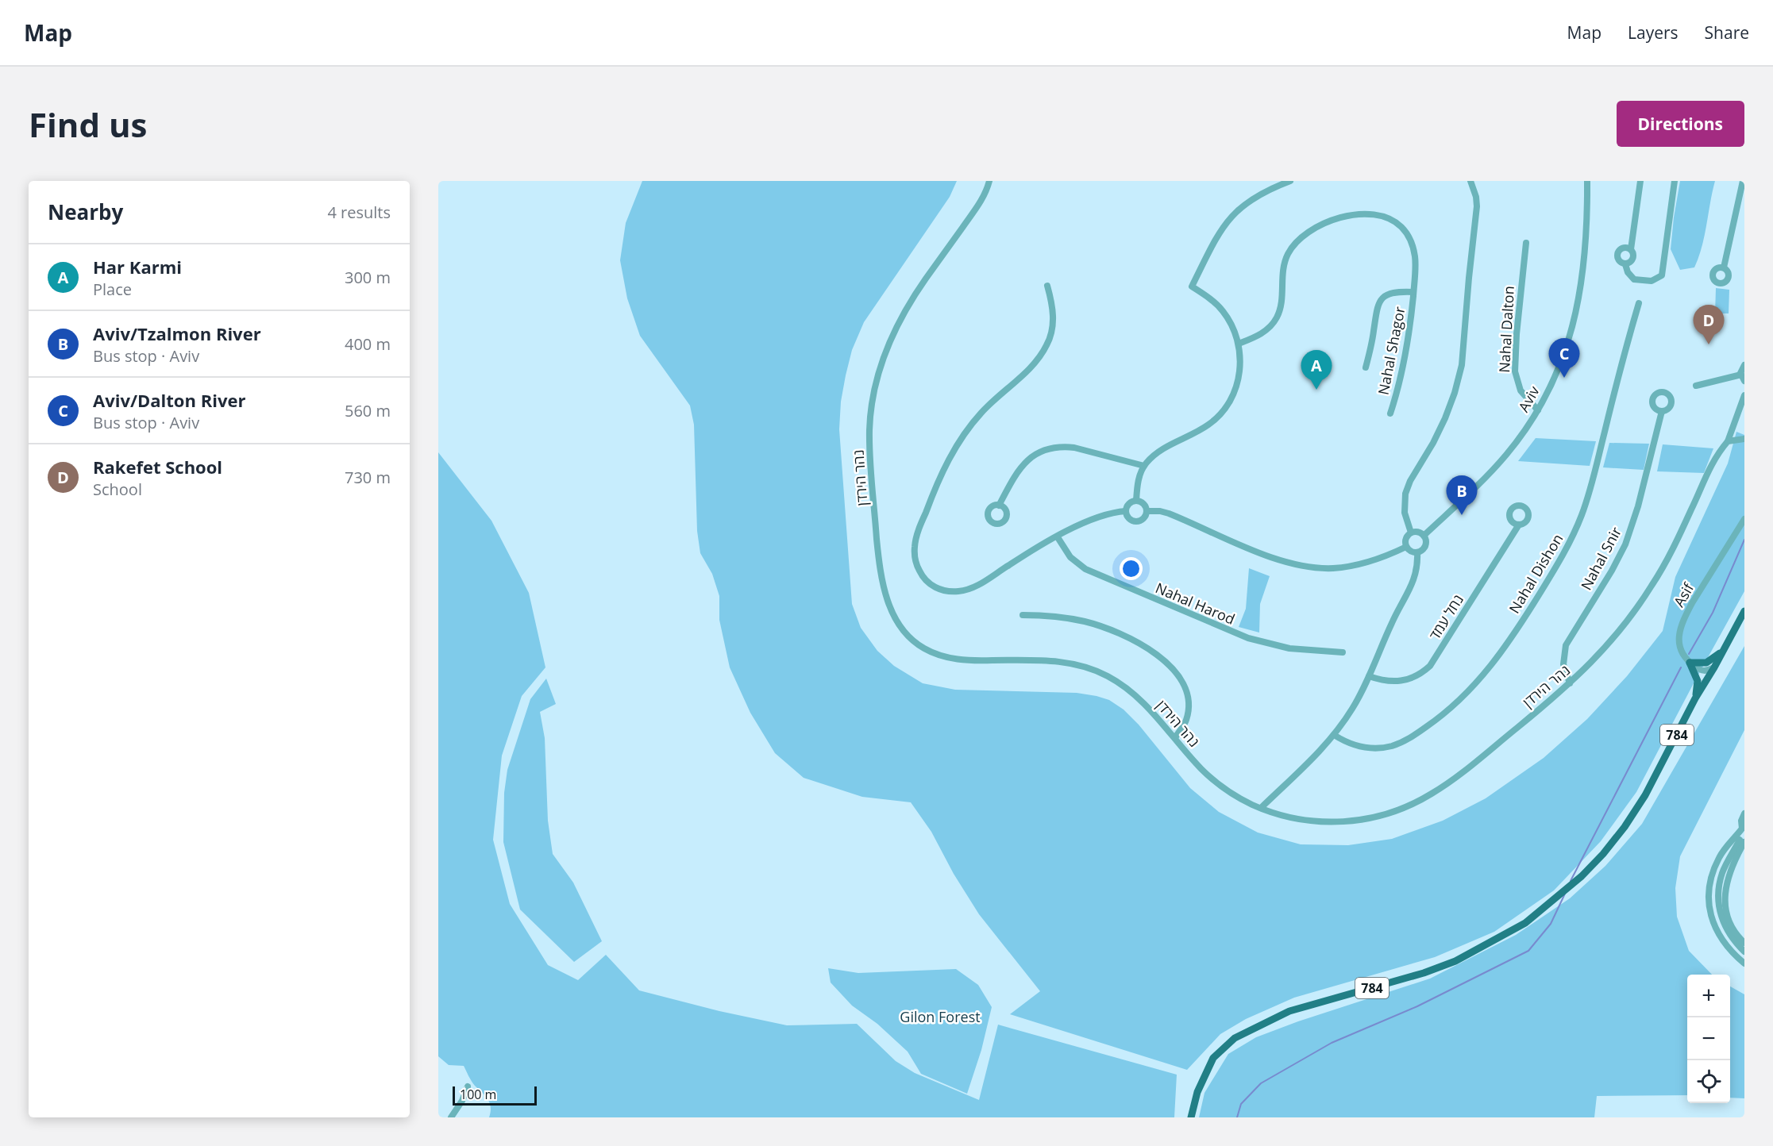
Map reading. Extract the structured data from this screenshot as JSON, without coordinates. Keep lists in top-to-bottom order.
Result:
{
  "streets": {
    "main road": ["784"],
    "street": [
      "Nahal Dalton",
      "Nahal Shagor",
      "Aviv",
      "נהר הירדן",
      "Nahal Snir",
      "Nahal Dishon",
      "Asif",
      "Nahal Harod",
      "נחל עמד"
    ]
  },
  "crossings": [
    ["Nahal Dalton", "Aviv"],
    ["נהר הירדן", "Nahal Snir"]
  ],
  "parks": ["Gilon Forest"],
  "scale_bar": "100 m",
  "page": {
    "header": "Map",
    "nav": ["Map", "Layers", "Share"],
    "buttons": "Directions",
    "title": "Find us",
    "heading": ["Nearby", "4 results"],
    "list": [
      {
        "mark": "A",
        "name": "Har Karmi",
        "note": "Place",
        "value": "300 m"
      },
      {
        "mark": "B",
        "name": "Aviv/Tzalmon River",
        "note": "Bus stop · Aviv",
        "value": "400 m"
      },
      {
        "mark": "C",
        "name": "Aviv/Dalton River",
        "note": "Bus stop · Aviv",
        "value": "560 m"
      },
      {
        "mark": "D",
        "name": "Rakefet School",
        "note": "School",
        "value": "730 m"
      }
    ],
    "pins": [
      "D",
      "C",
      "A",
      "B"
    ],
    "map_buttons": ["+", "−"],
    "scale": "100 m"
  }
}
